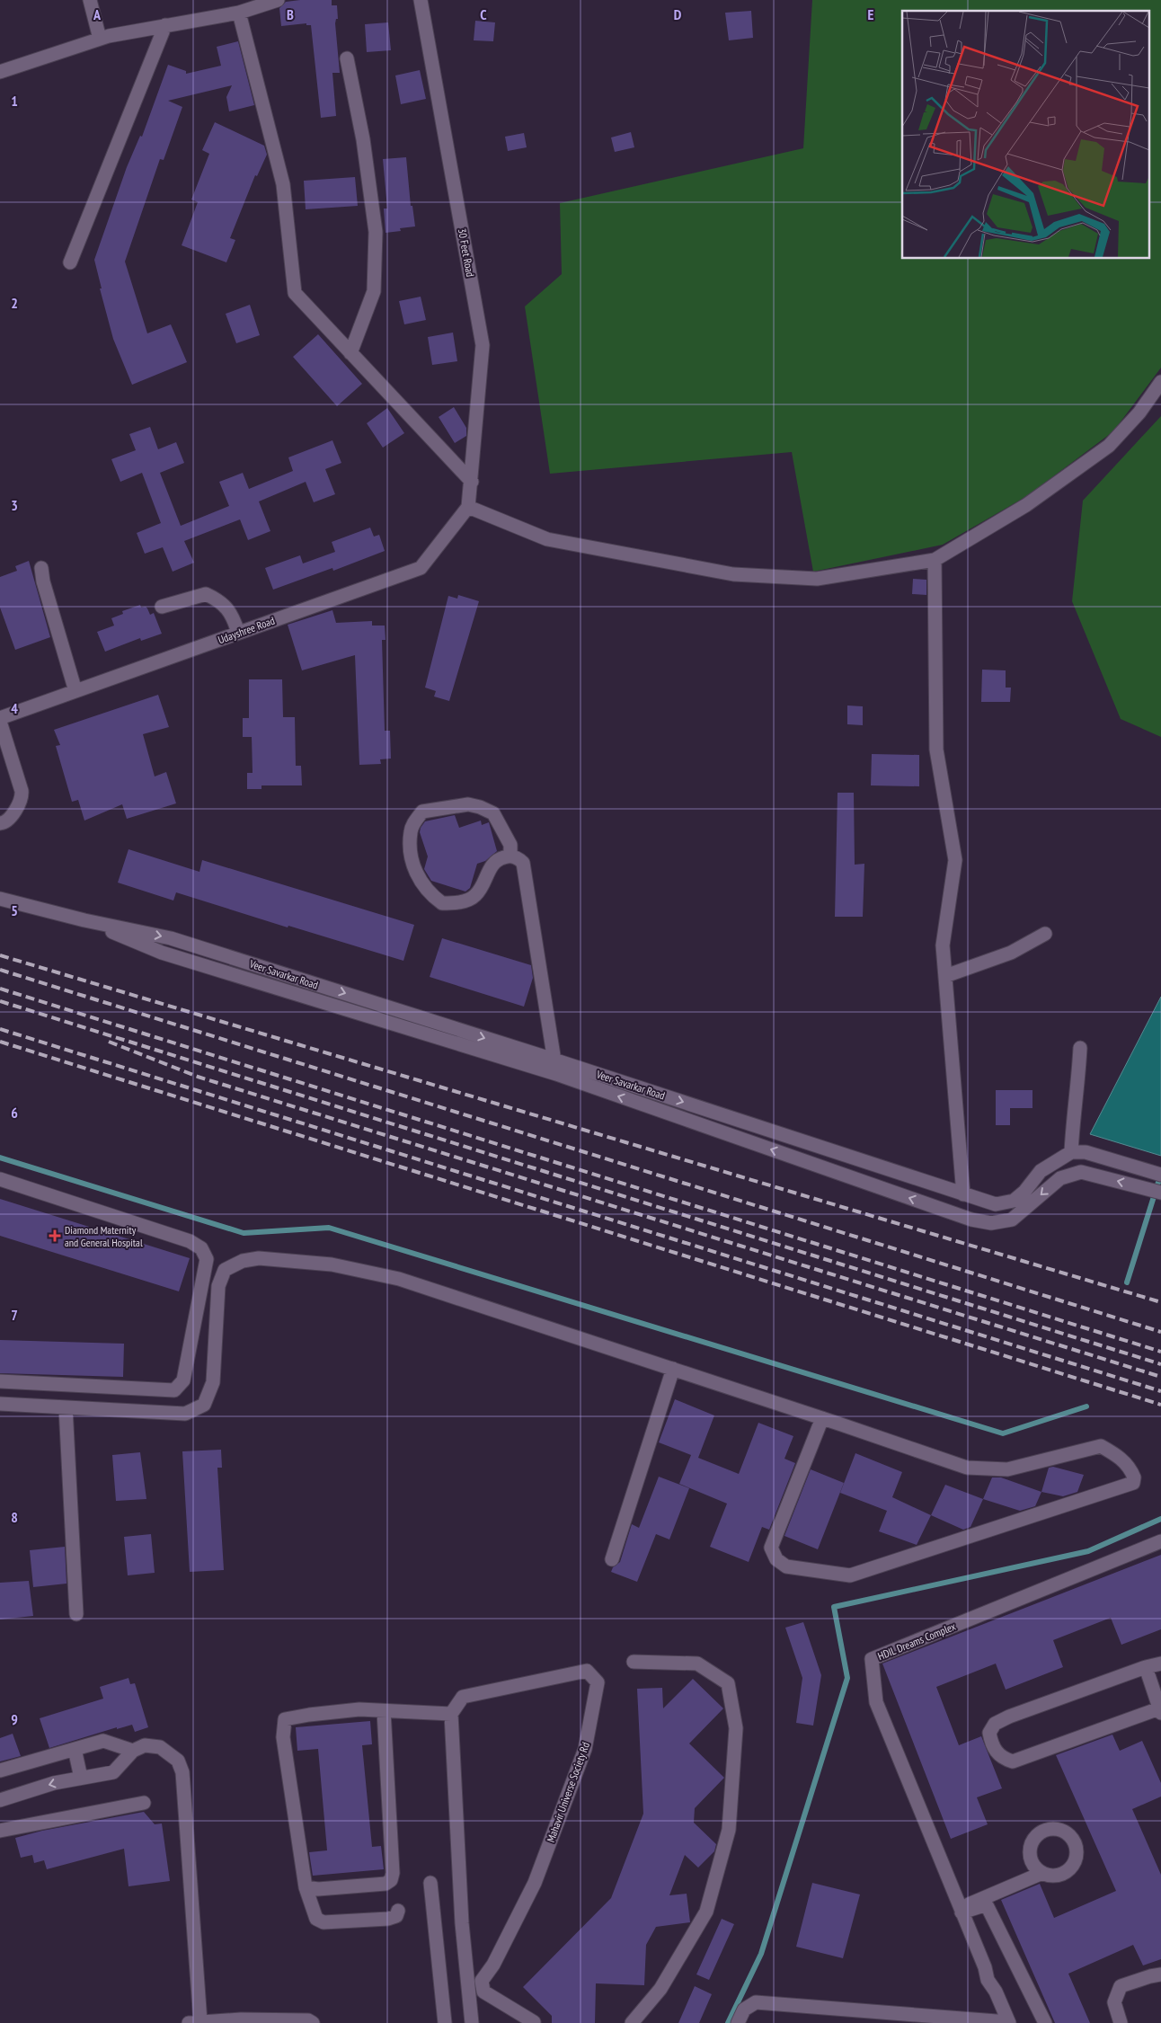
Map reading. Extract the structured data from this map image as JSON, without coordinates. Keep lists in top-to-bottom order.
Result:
{
  "streets": {
    "street": [
      "30 Feet Road",
      "Udayshree Road",
      "Veer Savarkar Road",
      "HDIL Dreams Complex",
      "Mahavir Universe Society Rd"
    ]
  },
  "crossings": [
    ["30 Feet Road", "Udayshree Road"]
  ],
  "places": {
    "health": ["Diamond Maternity and General Hospital"]
  },
  "grid": {
    "columns": [
      "A",
      "B",
      "C",
      "D",
      "E"
    ],
    "rows": [
      "1",
      "2",
      "3",
      "4",
      "5",
      "6",
      "7",
      "8",
      "9"
    ]
  }
}
